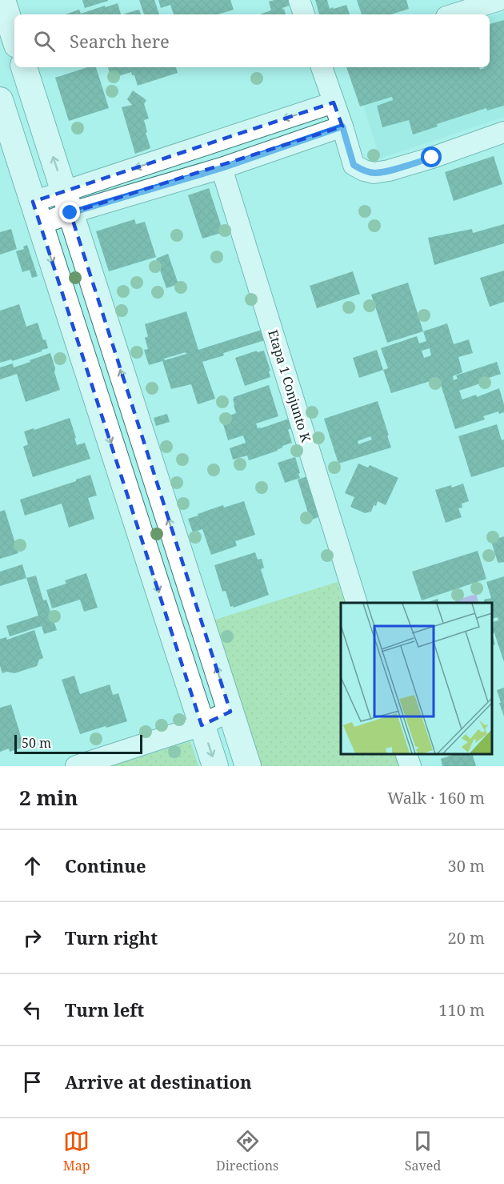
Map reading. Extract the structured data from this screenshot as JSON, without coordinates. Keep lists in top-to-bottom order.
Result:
{
  "streets": {
    "street": ["Etapa 1 Conjunto K"]
  },
  "scale_bar": "50 m",
  "page": {
    "search": "Search here",
    "scale": "50 m",
    "heading": ["2 min", "Walk · 160 m"],
    "list": [
      ["Continue", "30 m"],
      ["Turn right", "20 m"],
      ["Turn left", "110 m"],
      "Arrive at destination"
    ],
    "nav": ["Map", "Directions", "Saved"]
  }
}
